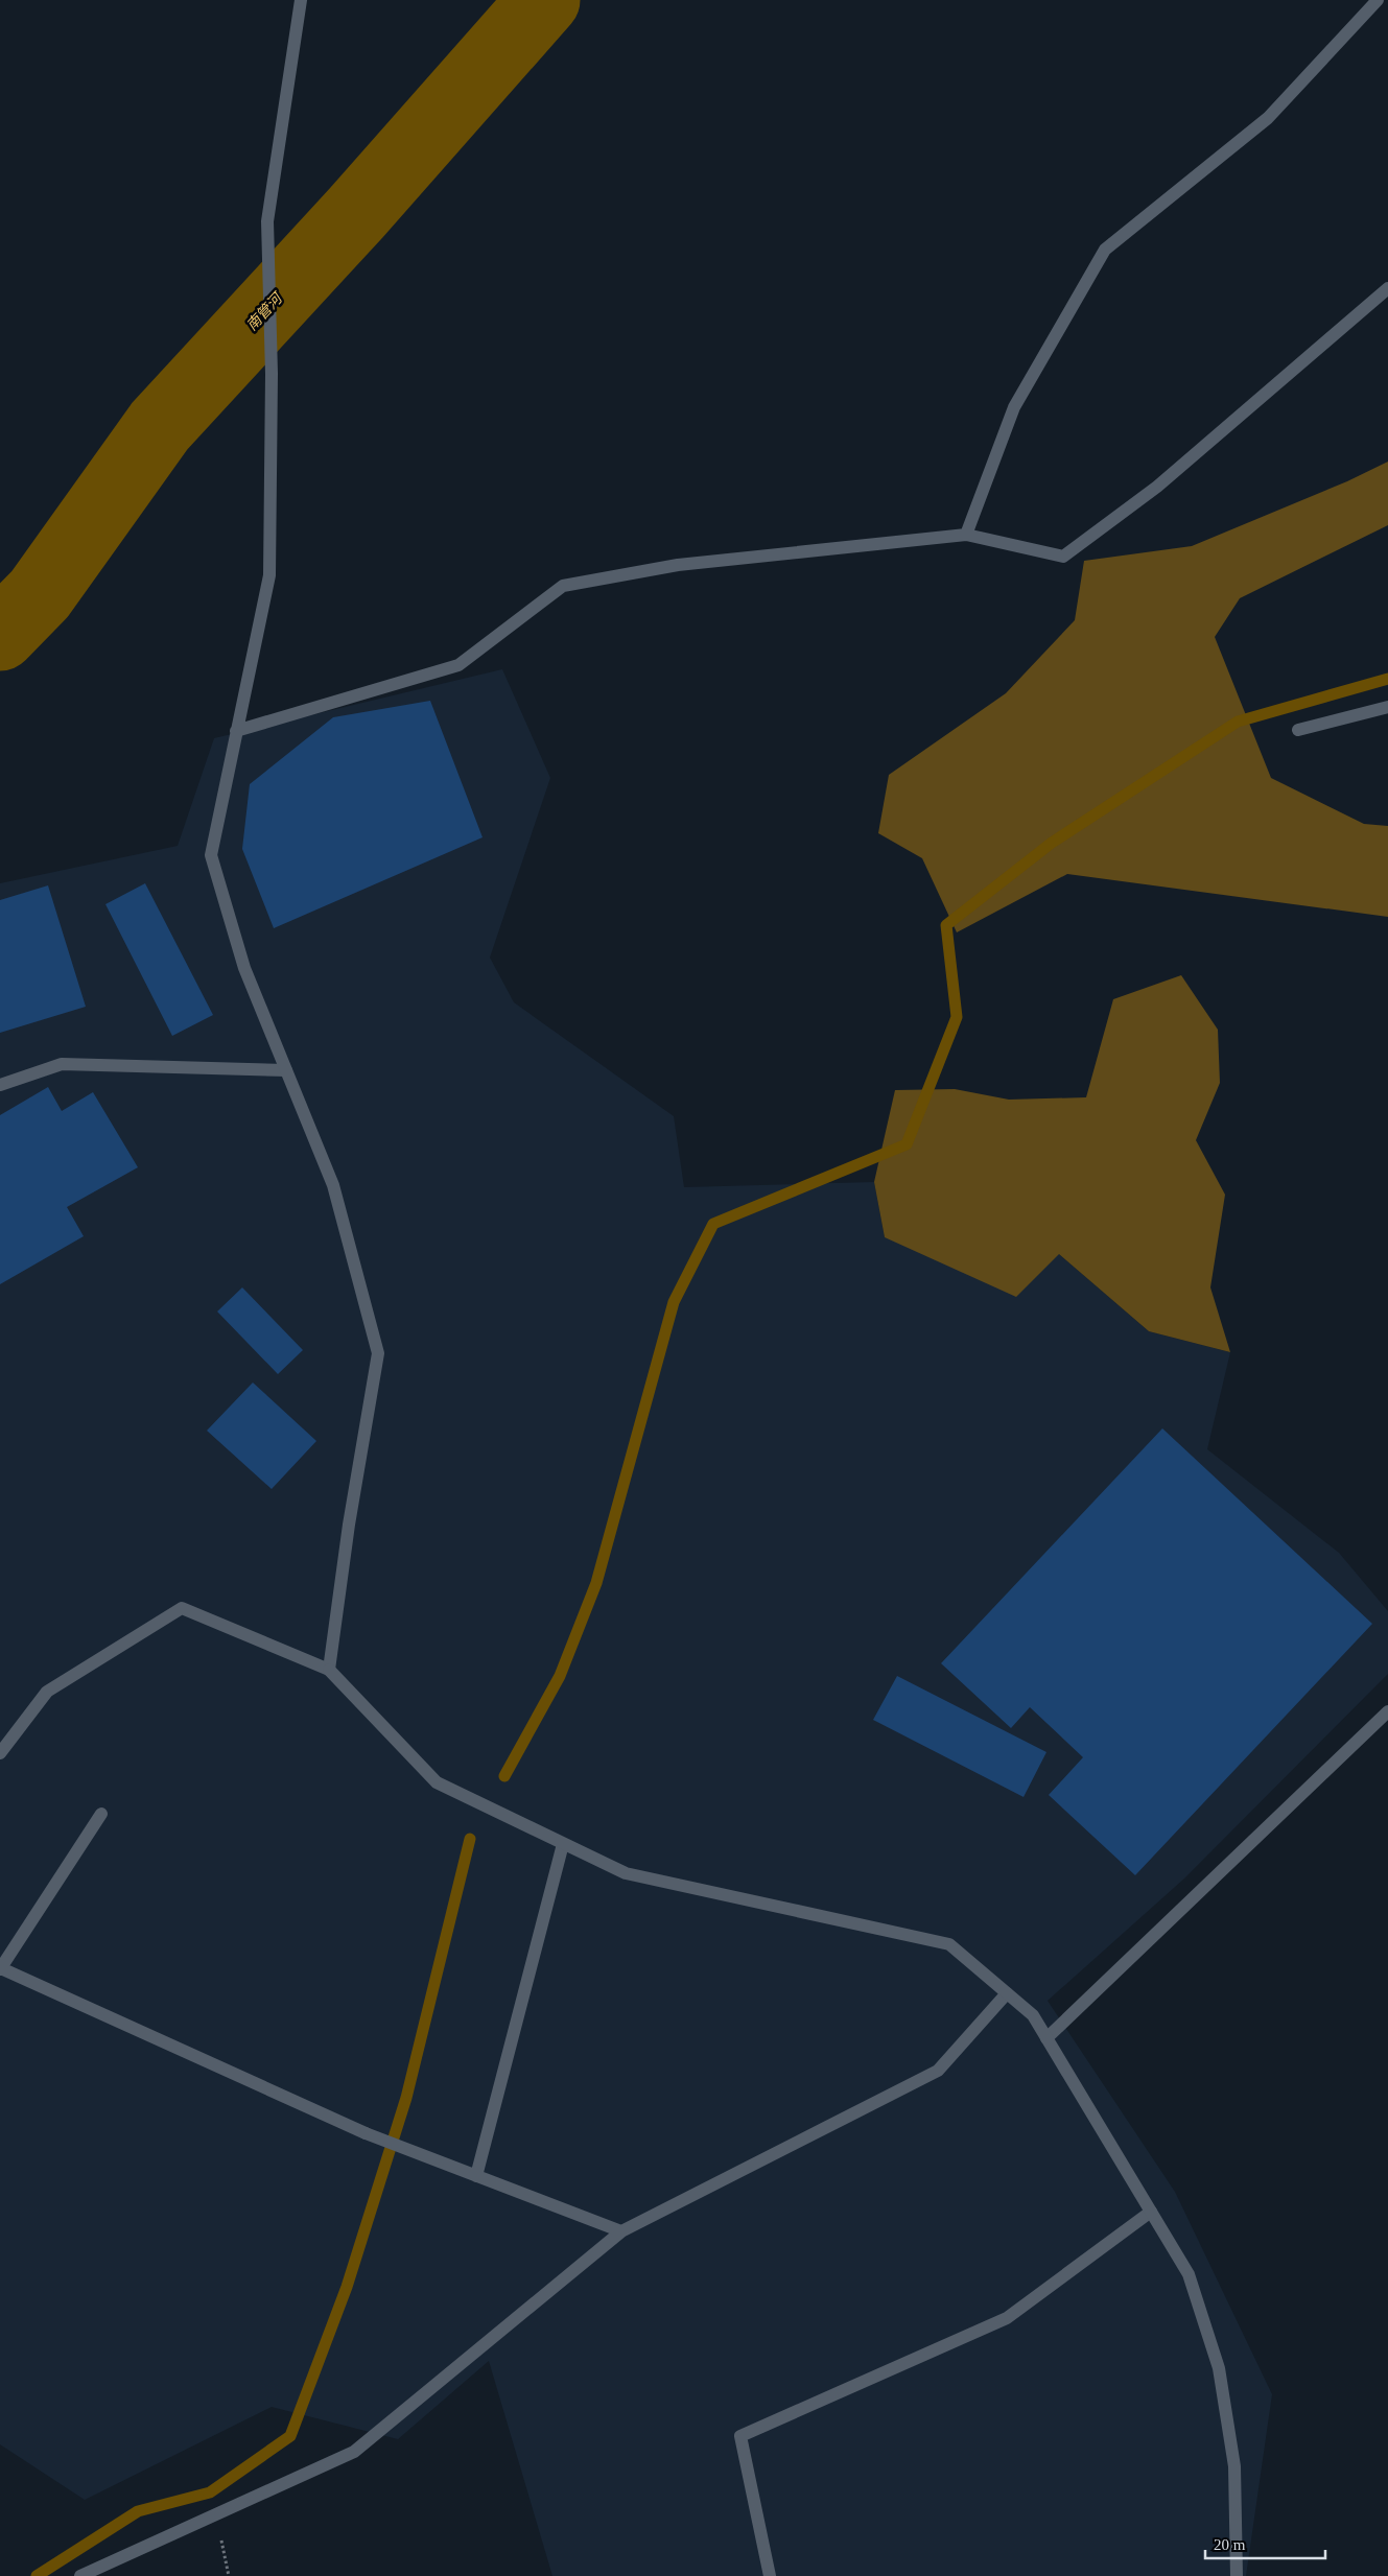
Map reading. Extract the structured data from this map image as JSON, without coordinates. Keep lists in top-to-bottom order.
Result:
{
  "water": ["南管河"],
  "scale_bar": "20 m"
}
